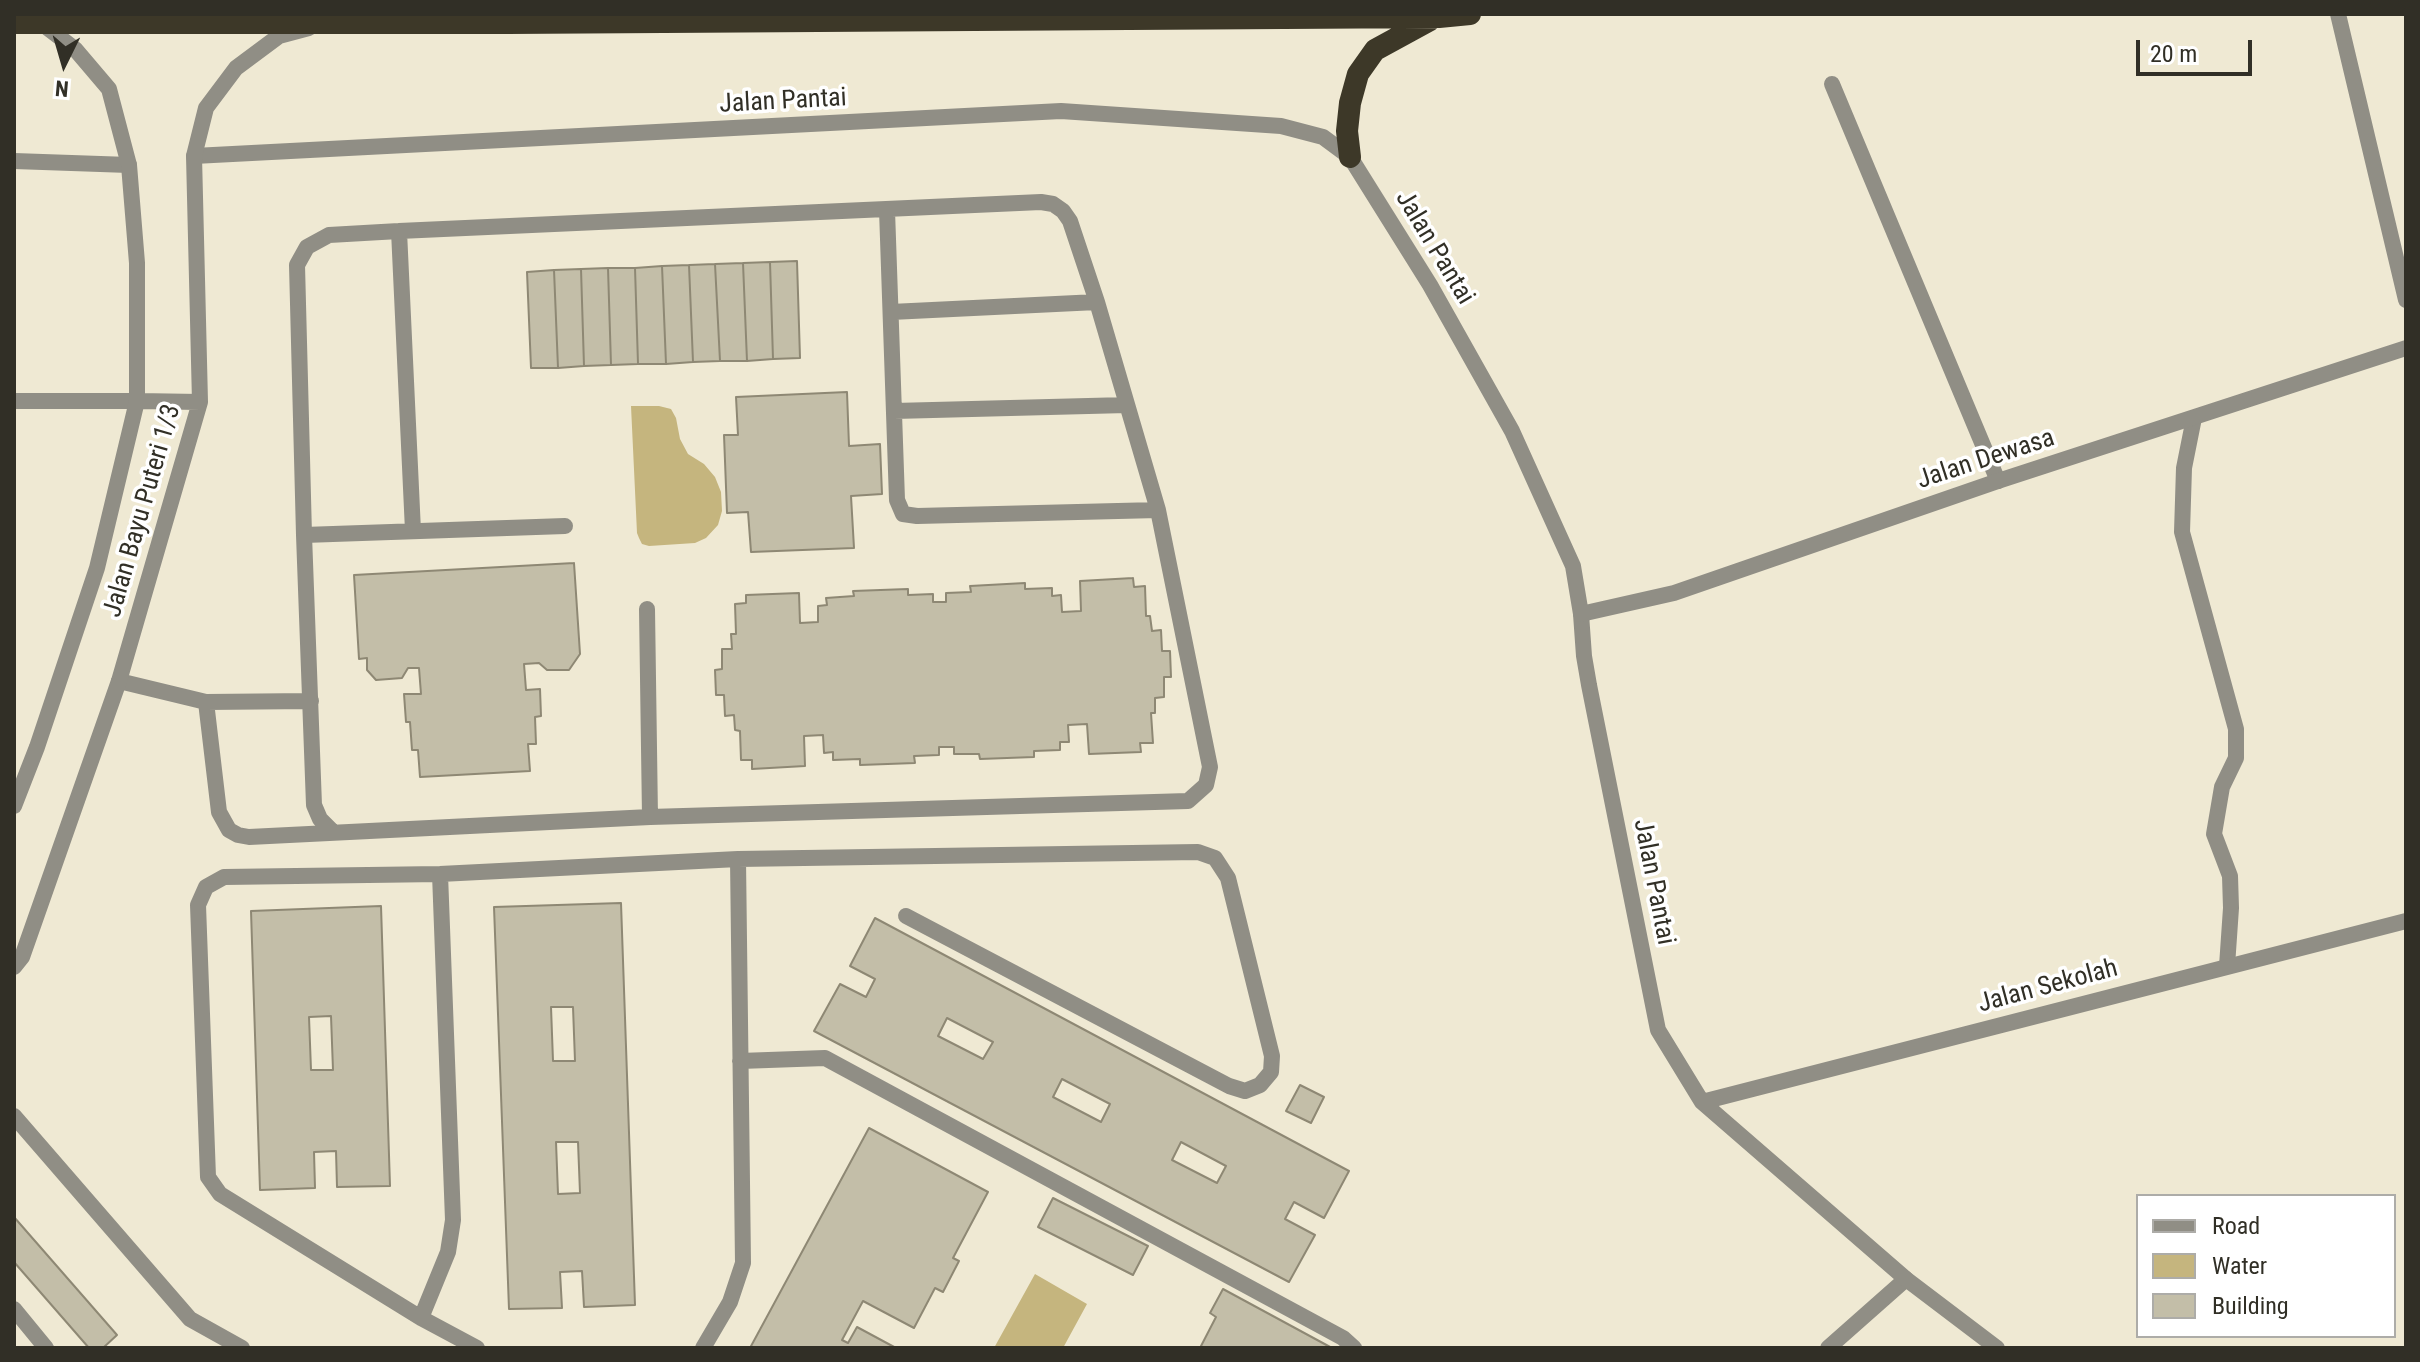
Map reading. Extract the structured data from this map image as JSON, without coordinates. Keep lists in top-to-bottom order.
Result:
{
  "streets": {
    "street": [
      "Jalan Pantai",
      "Jalan Dewasa",
      "Jalan Bayu Puteri 1/3",
      "Jalan Sekolah"
    ]
  },
  "crossings": [
    ["Jalan Pantai", "Jalan Dewasa"],
    ["Jalan Pantai", "Jalan Bayu Puteri 1/3"],
    ["Jalan Pantai", "Jalan Sekolah"]
  ],
  "legend": ["Road", "Water", "Building"],
  "scale_bar": "20 m",
  "north": "bottom"
}
